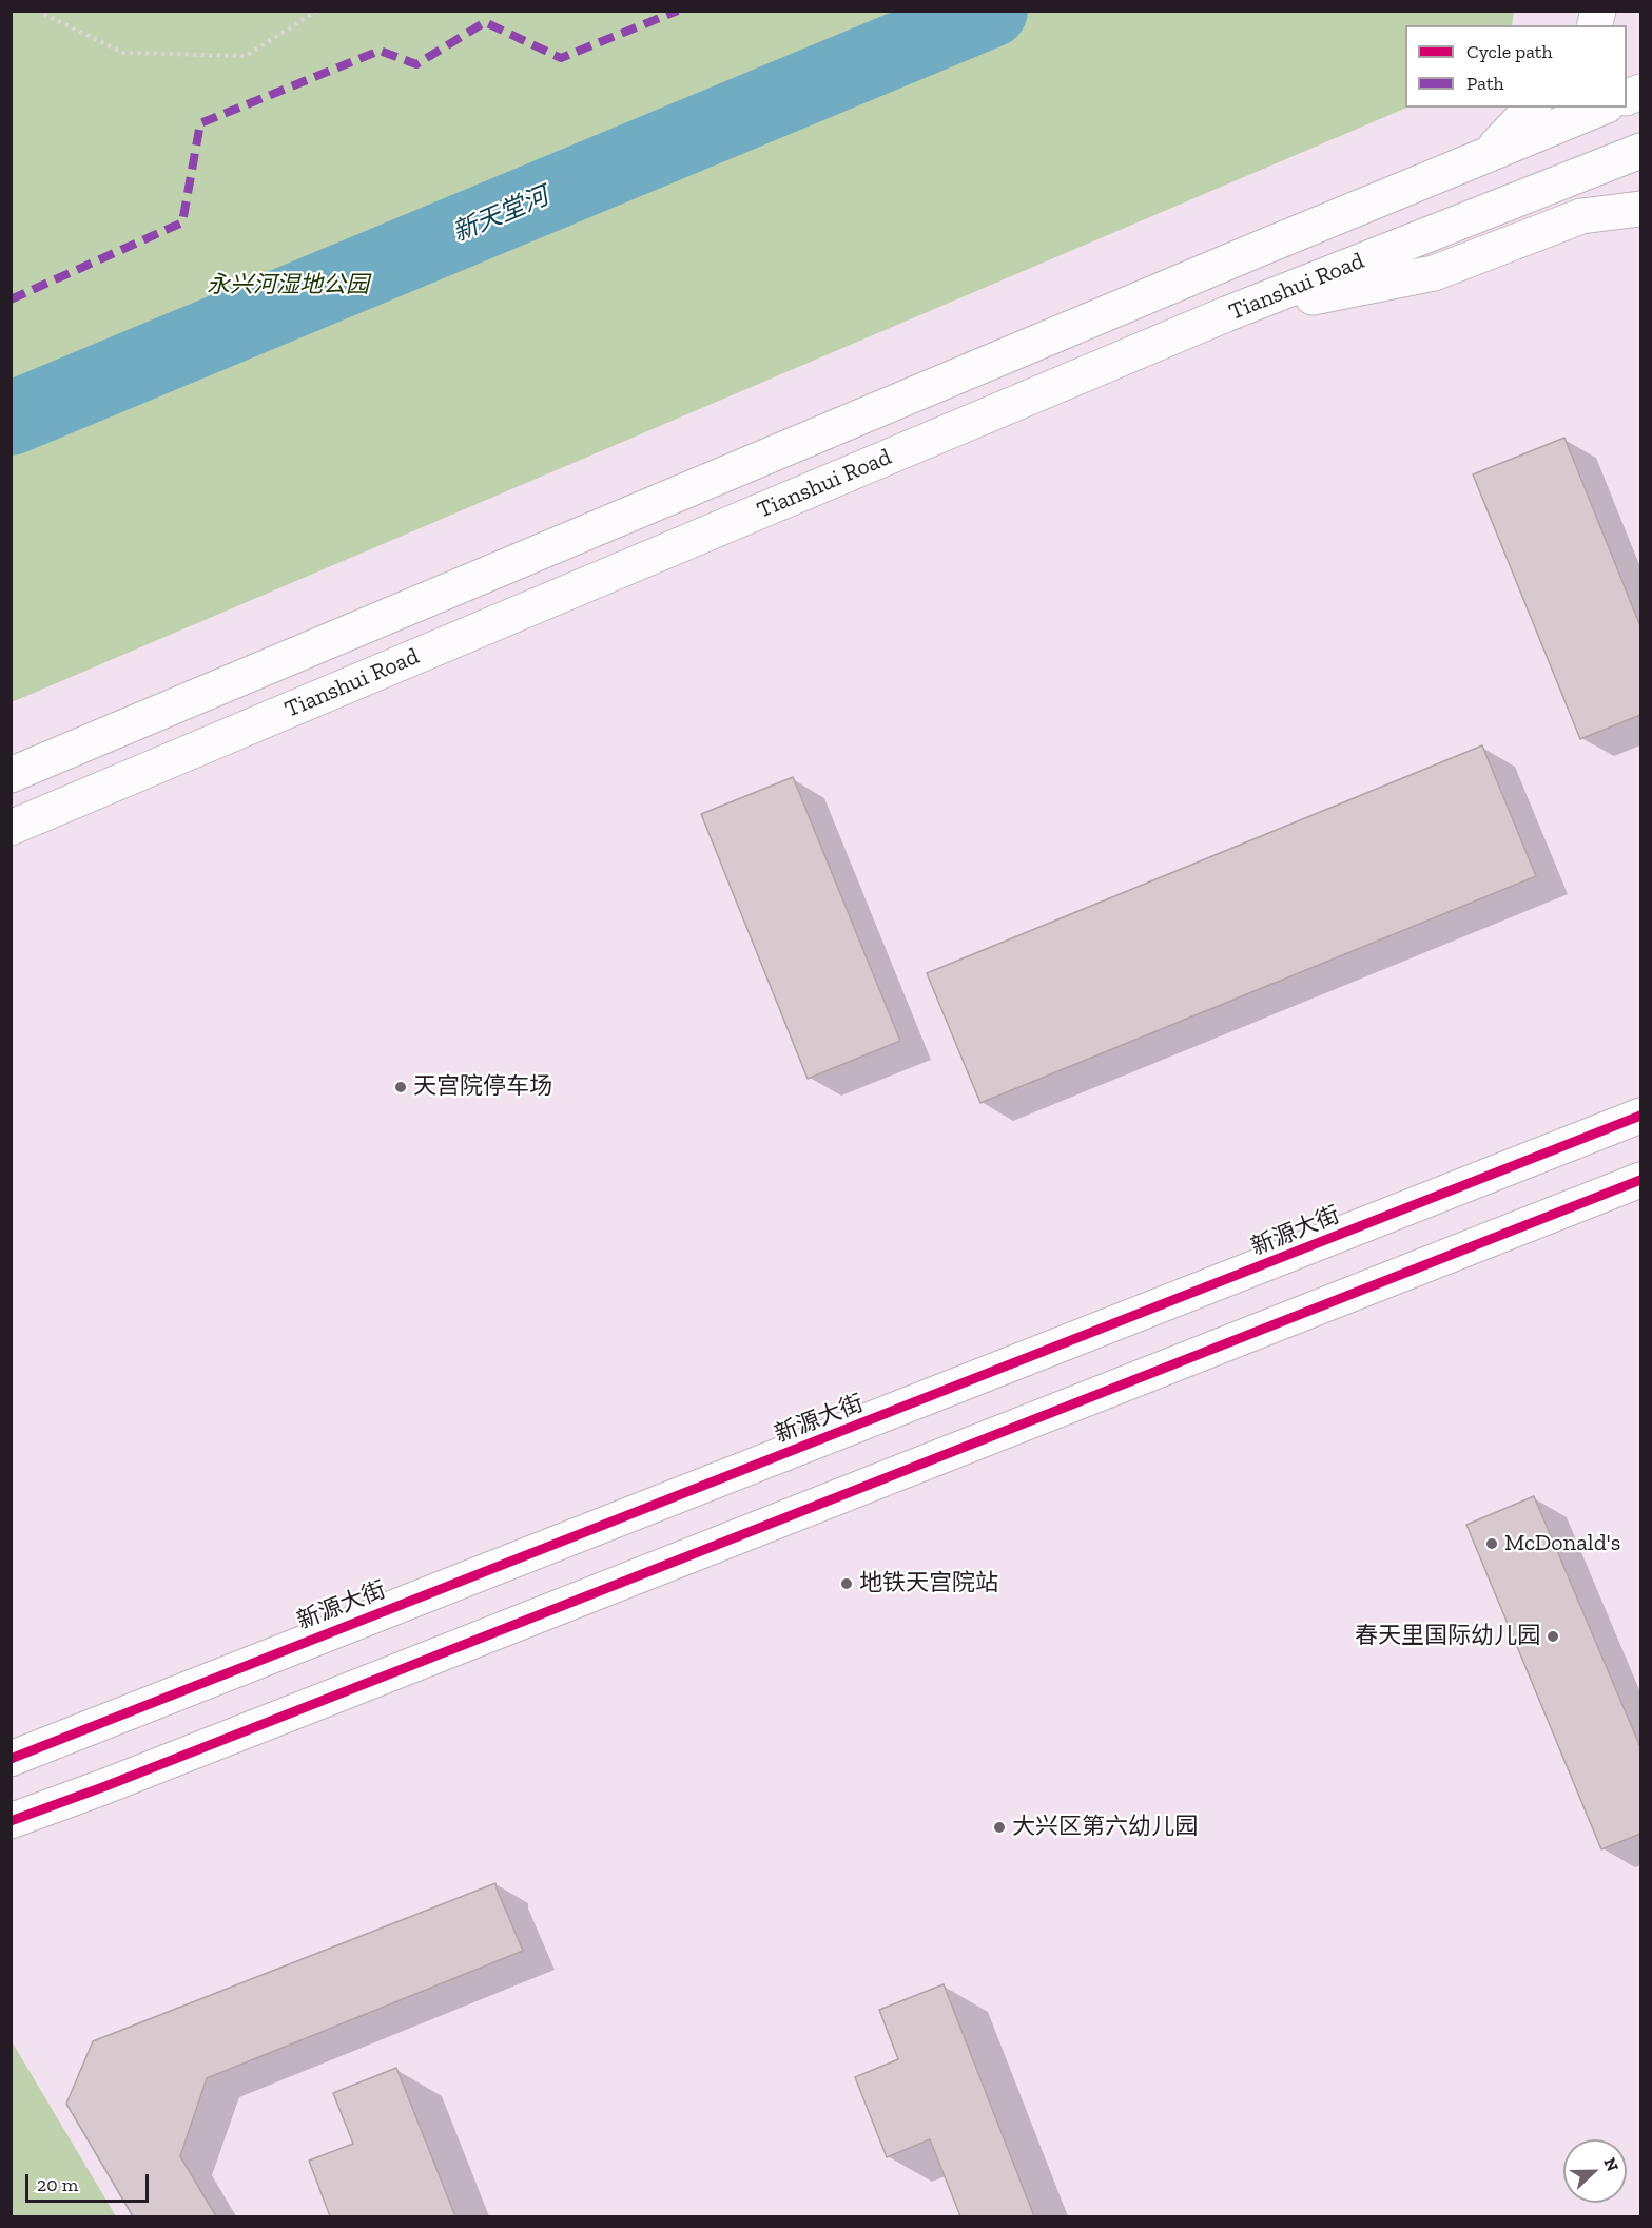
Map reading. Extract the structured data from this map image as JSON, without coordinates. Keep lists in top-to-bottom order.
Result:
{
  "streets": {
    "main road": ["Tianshui Road", "新源大街"]
  },
  "water": ["新天堂河"],
  "parks": ["永兴河湿地公园"],
  "places": [
    "天宫院停车场",
    "McDonald's",
    "地铁天宫院站",
    "春天里国际幼儿园",
    "大兴区第六幼儿园"
  ],
  "legend": ["Cycle path", "Path"],
  "scale_bar": "20 m",
  "north": "right"
}
